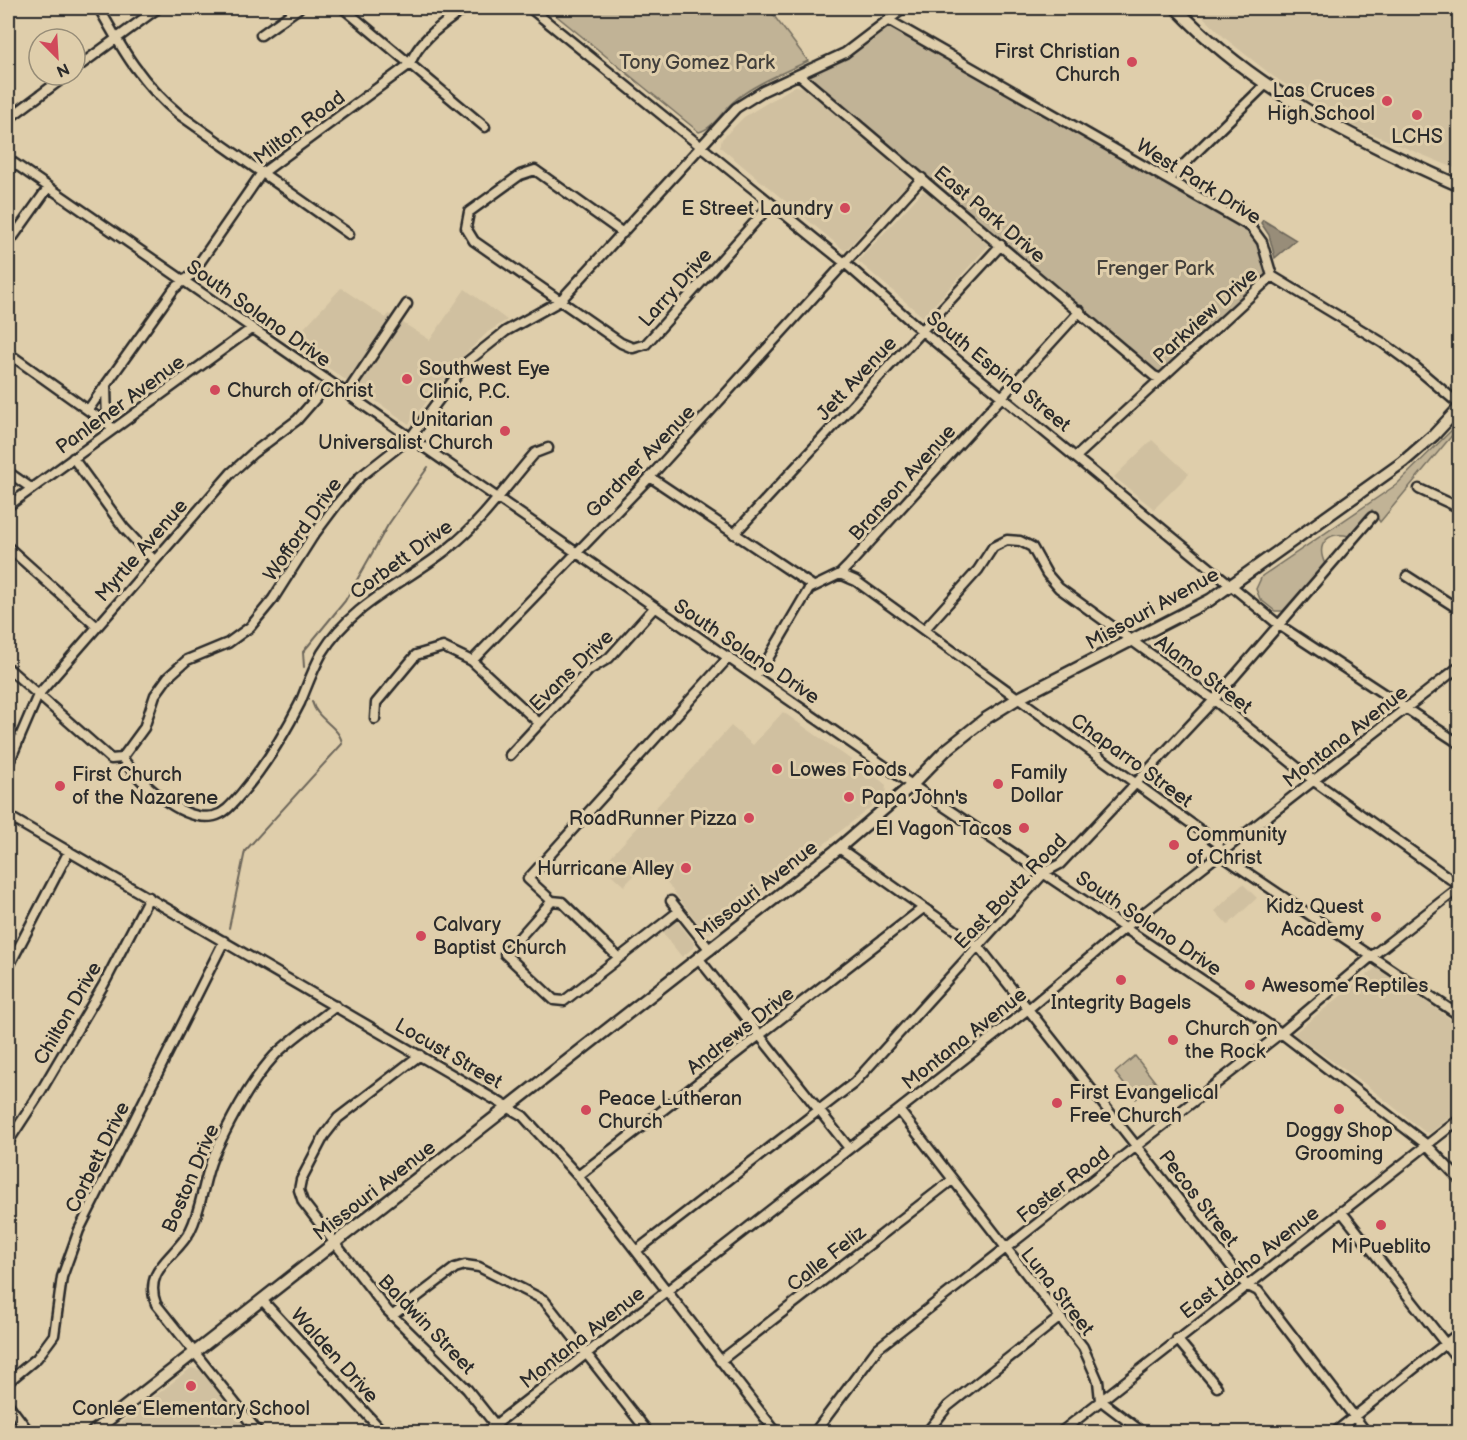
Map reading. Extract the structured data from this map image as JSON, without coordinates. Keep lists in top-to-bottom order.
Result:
{
  "streets": {
    "main road": ["Missouri Avenue"],
    "street": [
      "Milton Road",
      "West Park Drive",
      "East Park Drive",
      "Larry Drive",
      "South Solano Drive",
      "Parkview Drive",
      "South Espina Street",
      "Jett Avenue",
      "Panlener Avenue",
      "Gardner Avenue",
      "Branson Avenue",
      "Wofford Drive",
      "Myrtle Avenue",
      "Corbett Drive",
      "Evans Drive",
      "Alamo Street",
      "Montana Avenue",
      "Chaparro Street",
      "East Boutz Road",
      "Chilton Drive",
      "Andrews Drive",
      "Locust Street",
      "Boston Drive",
      "Foster Road",
      "Pecos Street",
      "Calle Feliz",
      "East Idaho Avenue",
      "Luna Street",
      "Baldwin Street",
      "Walden Drive"
    ]
  },
  "crossings": [
    ["Milton Road", "South Solano Drive"],
    ["West Park Drive", "Parkview Drive"],
    ["West Park Drive", "Wofford Drive"],
    ["East Park Drive", "Parkview Drive"],
    ["East Park Drive", "Jett Avenue"],
    ["East Park Drive", "Gardner Avenue"],
    ["East Park Drive", "Branson Avenue"],
    ["East Park Drive", "Wofford Drive"],
    ["Larry Drive", "South Espina Street"],
    ["Larry Drive", "Wofford Drive"],
    ["South Solano Drive", "Panlener Avenue"],
    ["South Solano Drive", "Gardner Avenue"],
    ["South Solano Drive", "Branson Avenue"],
    ["South Solano Drive", "Wofford Drive"],
    ["South Solano Drive", "Myrtle Avenue"],
    ["South Solano Drive", "Corbett Drive"],
    ["South Solano Drive", "Missouri Avenue"],
    ["South Solano Drive", "Evans Drive"],
    ["South Solano Drive", "Montana Avenue"],
    ["South Solano Drive", "East Boutz Road"],
    ["South Solano Drive", "Foster Road"],
    ["South Solano Drive", "East Idaho Avenue"],
    ["Parkview Drive", "South Espina Street"],
    ["South Espina Street", "Jett Avenue"],
    ["South Espina Street", "Gardner Avenue"],
    ["South Espina Street", "Branson Avenue"],
    ["South Espina Street", "Wofford Drive"],
    ["South Espina Street", "Missouri Avenue"],
    ["South Espina Street", "Montana Avenue"],
    ["South Espina Street", "East Boutz Road"],
    ["Branson Avenue", "Chaparro Street"],
    ["Wofford Drive", "Corbett Drive"],
    ["Corbett Drive", "Locust Street"],
    ["Missouri Avenue", "Alamo Street"],
    ["Missouri Avenue", "Chaparro Street"],
    ["Missouri Avenue", "Locust Street"],
    ["Missouri Avenue", "Boston Drive"],
    ["Missouri Avenue", "Pecos Street"],
    ["Missouri Avenue", "Baldwin Street"],
    ["Missouri Avenue", "Walden Drive"],
    ["Alamo Street", "Montana Avenue"],
    ["Alamo Street", "Chaparro Street"],
    ["Alamo Street", "East Boutz Road"],
    ["Alamo Street", "Foster Road"],
    ["Montana Avenue", "Chaparro Street"],
    ["Montana Avenue", "Locust Street"],
    ["Montana Avenue", "Pecos Street"],
    ["Montana Avenue", "Luna Street"],
    ["Montana Avenue", "Baldwin Street"],
    ["Chaparro Street", "East Boutz Road"],
    ["Chaparro Street", "Foster Road"],
    ["East Boutz Road", "Locust Street"],
    ["East Boutz Road", "Pecos Street"],
    ["Chilton Drive", "Locust Street"],
    ["Andrews Drive", "Locust Street"],
    ["Andrews Drive", "Pecos Street"],
    ["Locust Street", "Boston Drive"],
    ["Locust Street", "Calle Feliz"],
    ["Locust Street", "Baldwin Street"],
    ["Foster Road", "Pecos Street"],
    ["Foster Road", "Luna Street"],
    ["Pecos Street", "East Idaho Avenue"],
    ["Calle Feliz", "Luna Street"],
    ["East Idaho Avenue", "Luna Street"]
  ],
  "parks": ["Tony Gomez Park", "Frenger Park"],
  "places": [
    "First Christian Church",
    "Las Cruces High School",
    "LCHS",
    "E Street Laundry",
    "Southwest Eye Clinic, P.C.",
    "Church of Christ",
    "Unitarian Universalist Church",
    "Lowes Foods",
    "Family Dollar",
    "First Church of the Nazarene",
    "Papa John's",
    "RoadRunner Pizza",
    "El Vagon Tacos",
    "Community of Christ",
    "Hurricane Alley",
    "Kidz Quest Academy",
    "Calvary Baptist Church",
    "Integrity Bagels",
    "Awesome Reptiles",
    "Church on the Rock",
    "First Evangelical Free Church",
    "Doggy Shop Grooming",
    "Peace Lutheran Church",
    "Mi Pueblito",
    "Conlee Elementary School"
  ],
  "north": "bottom right"
}
